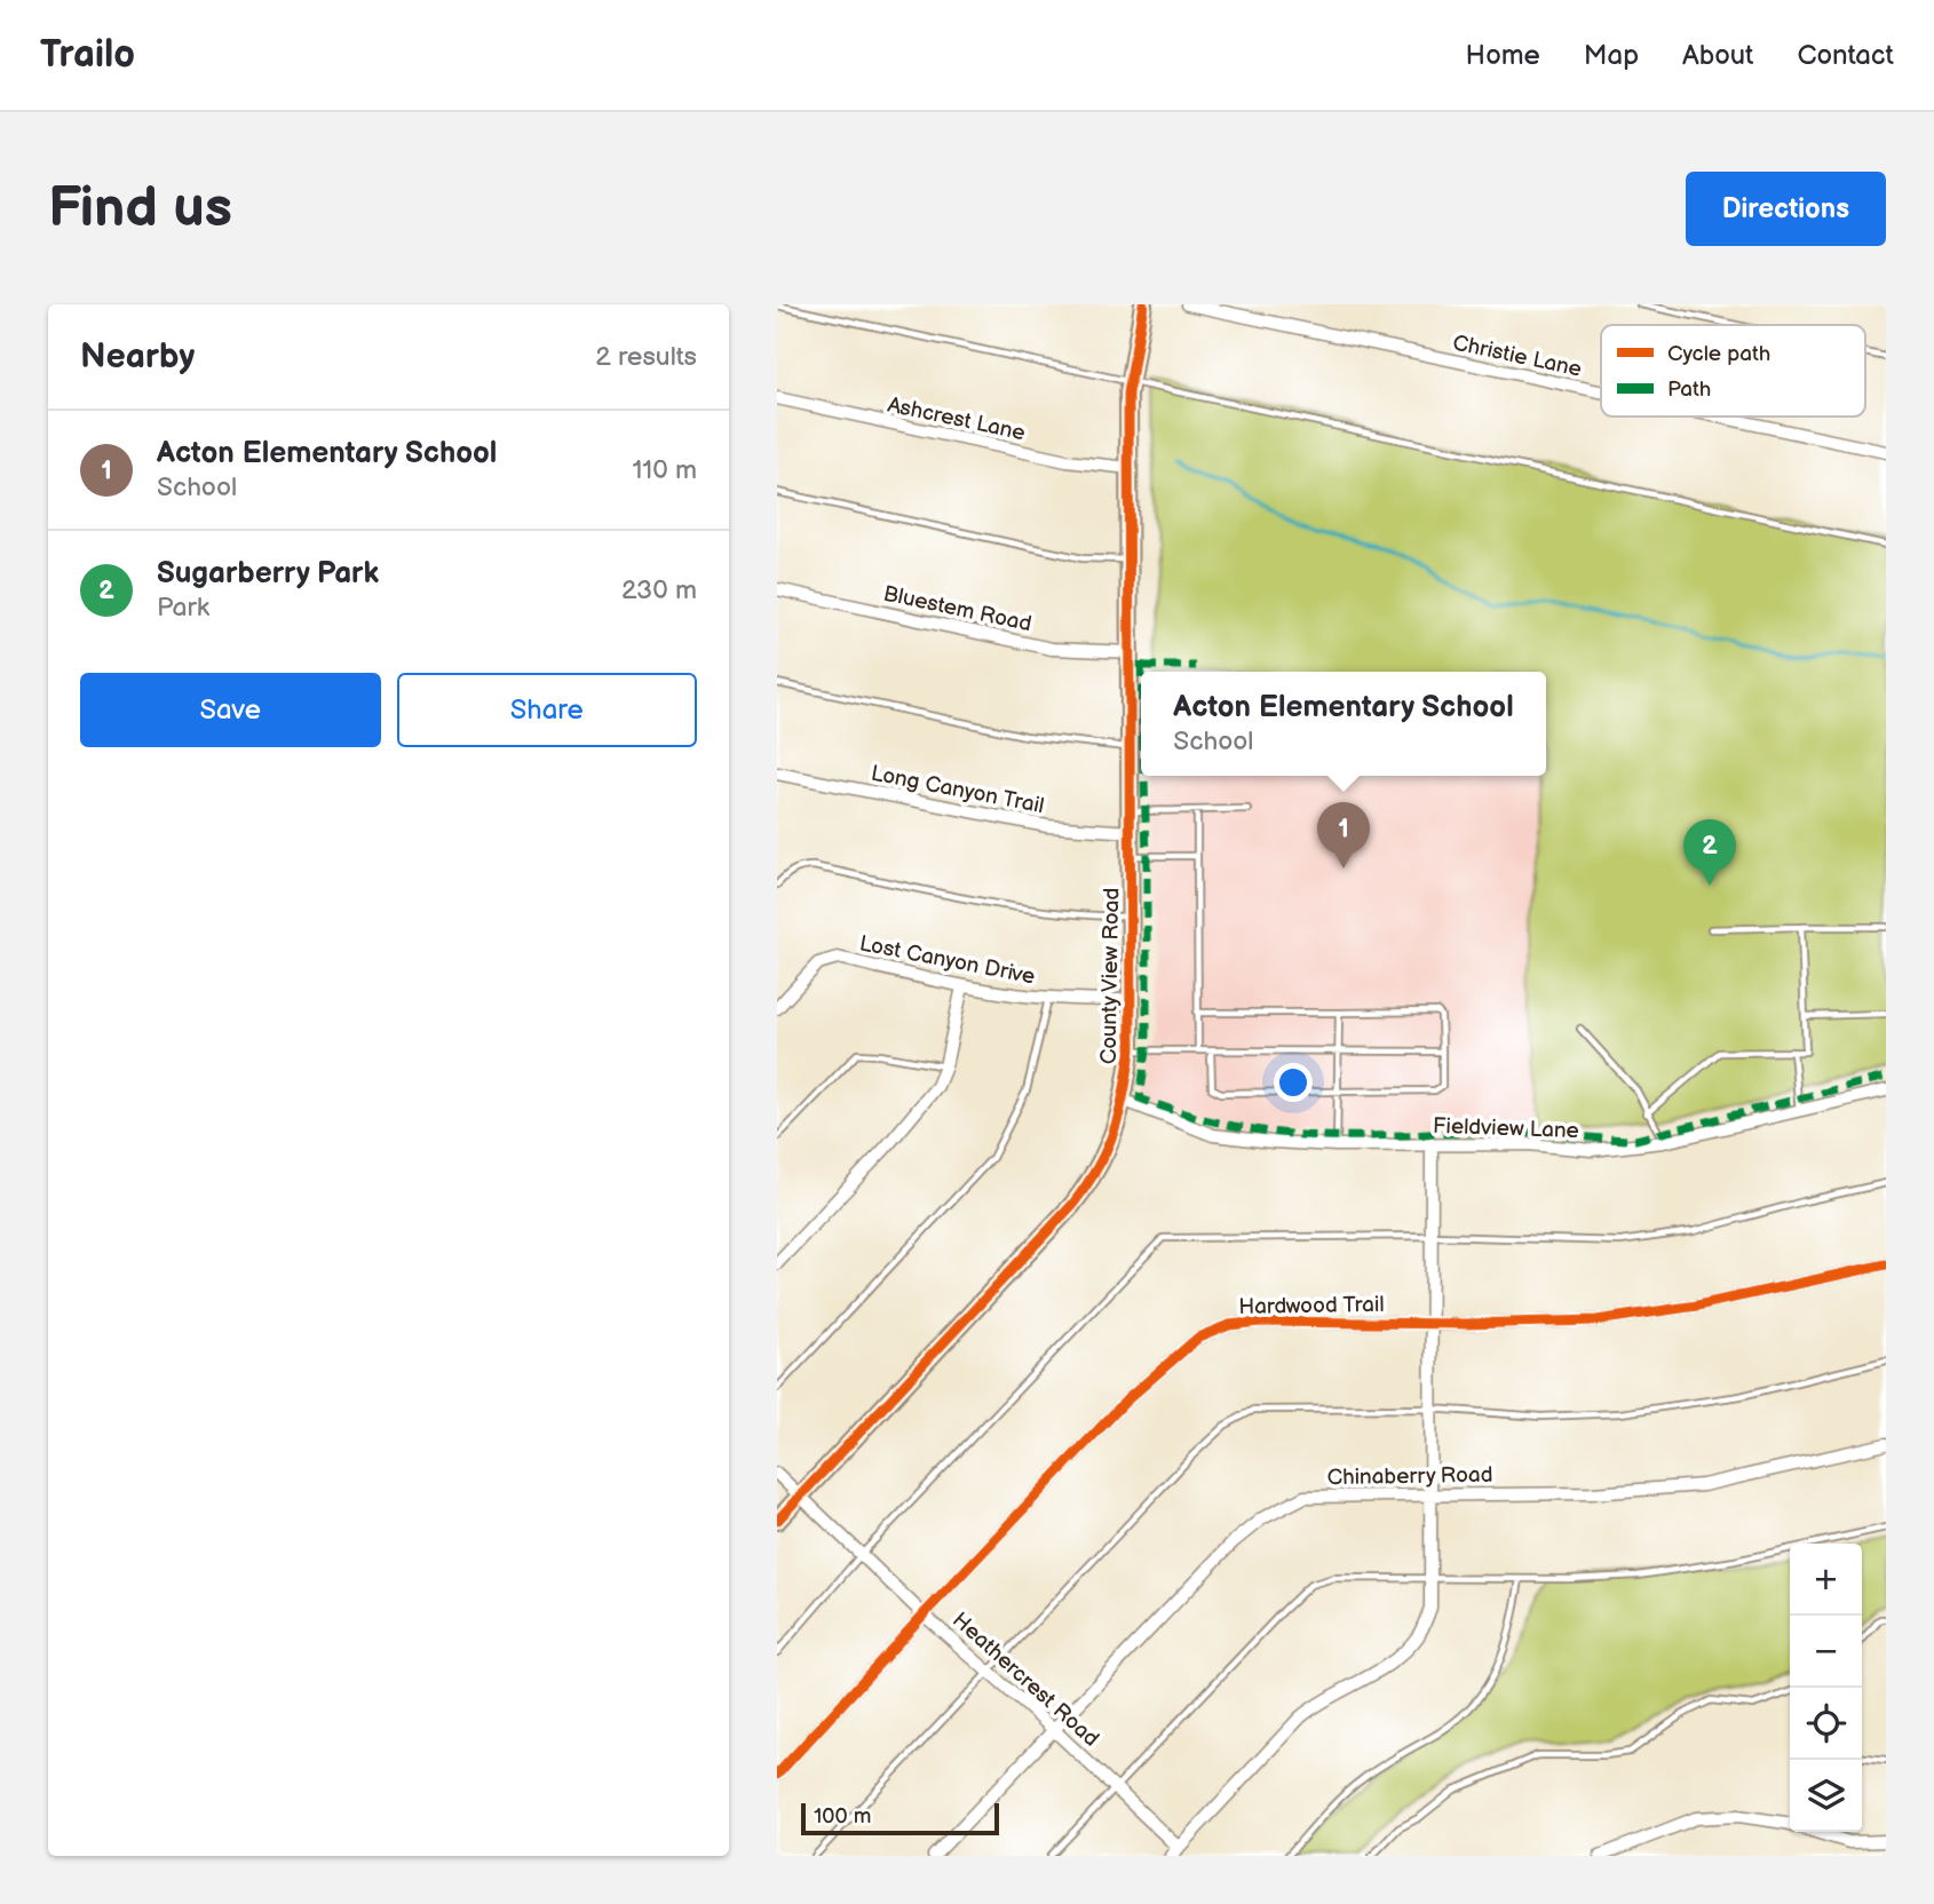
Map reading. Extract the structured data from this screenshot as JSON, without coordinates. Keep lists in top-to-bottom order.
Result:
{
  "streets": {
    "street": [
      "Christie Lane",
      "Ashcrest Lane",
      "Bluestem Road",
      "Long Canyon Trail",
      "Lost Canyon Drive",
      "County View Road",
      "Fieldview Lane",
      "Hardwood Trail",
      "Chinaberry Road",
      "Heathercrest Road"
    ]
  },
  "crossings": [
    ["Ashcrest Lane", "County View Road"],
    ["Bluestem Road", "County View Road"],
    ["Long Canyon Trail", "County View Road"],
    ["Lost Canyon Drive", "County View Road"],
    ["County View Road", "Fieldview Lane"],
    ["County View Road", "Heathercrest Road"],
    ["Hardwood Trail", "Heathercrest Road"],
    ["Chinaberry Road", "Heathercrest Road"]
  ],
  "legend": ["Cycle path", "Path"],
  "scale_bar": "100 m",
  "page": {
    "header": "Trailo",
    "nav": [
      "Home",
      "Map",
      "About",
      "Contact"
    ],
    "buttons": [
      "Directions",
      ["Save", "Share"]
    ],
    "title": "Find us",
    "heading": ["Nearby", "2 results"],
    "list": [
      {
        "mark": "1",
        "name": "Acton Elementary School",
        "note": "School",
        "value": "110 m"
      },
      {
        "mark": "2",
        "name": "Sugarberry Park",
        "note": "Park",
        "value": "230 m"
      }
    ],
    "popup": ["Acton Elementary School", "School"],
    "pins": ["1", "2"],
    "map_buttons": ["+", "−"],
    "scale": "100 m"
  }
}
